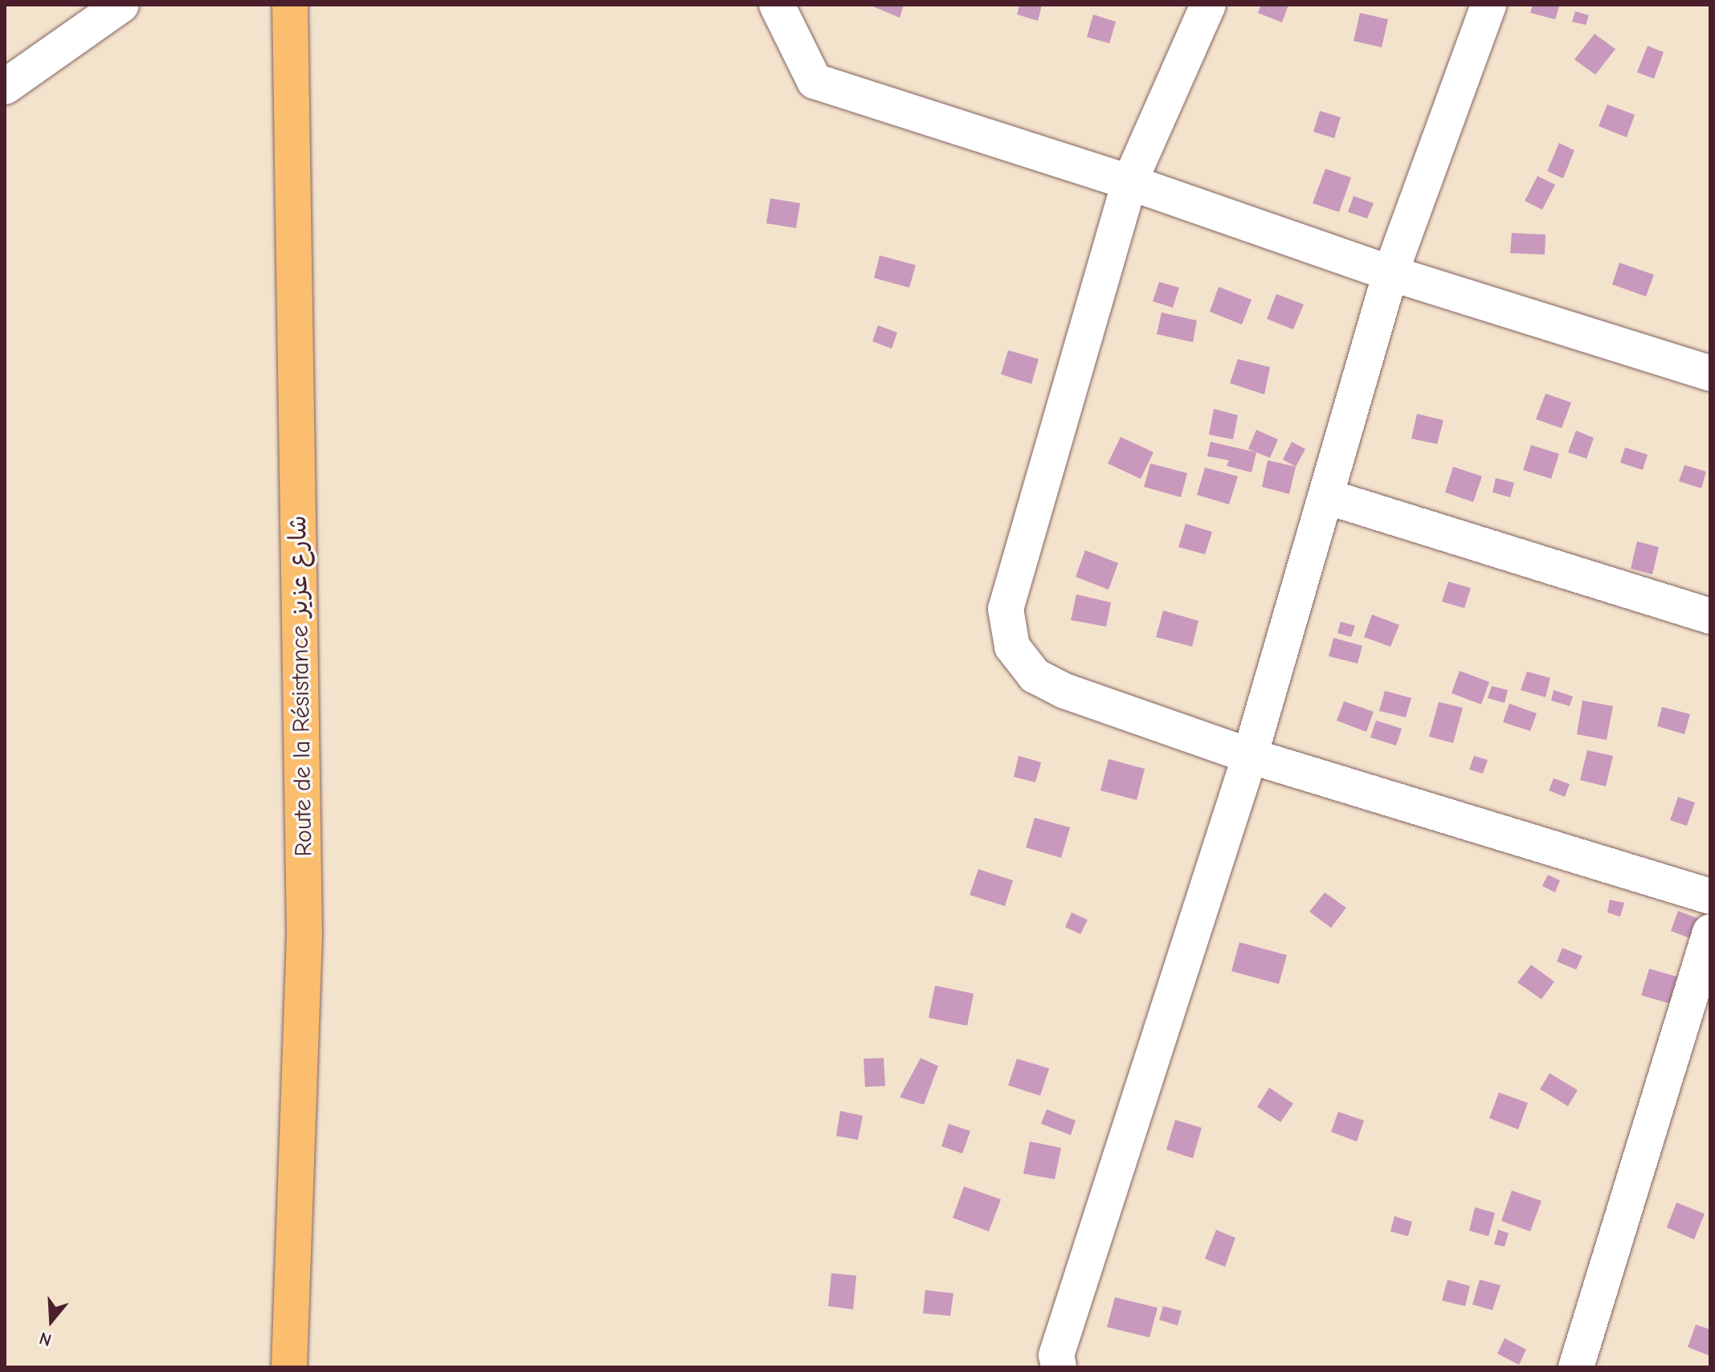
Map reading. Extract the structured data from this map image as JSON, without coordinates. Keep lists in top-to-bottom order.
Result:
{
  "streets": {
    "main road": ["Route de la Résistance شارع عزيز"]
  },
  "north": "bottom"
}
